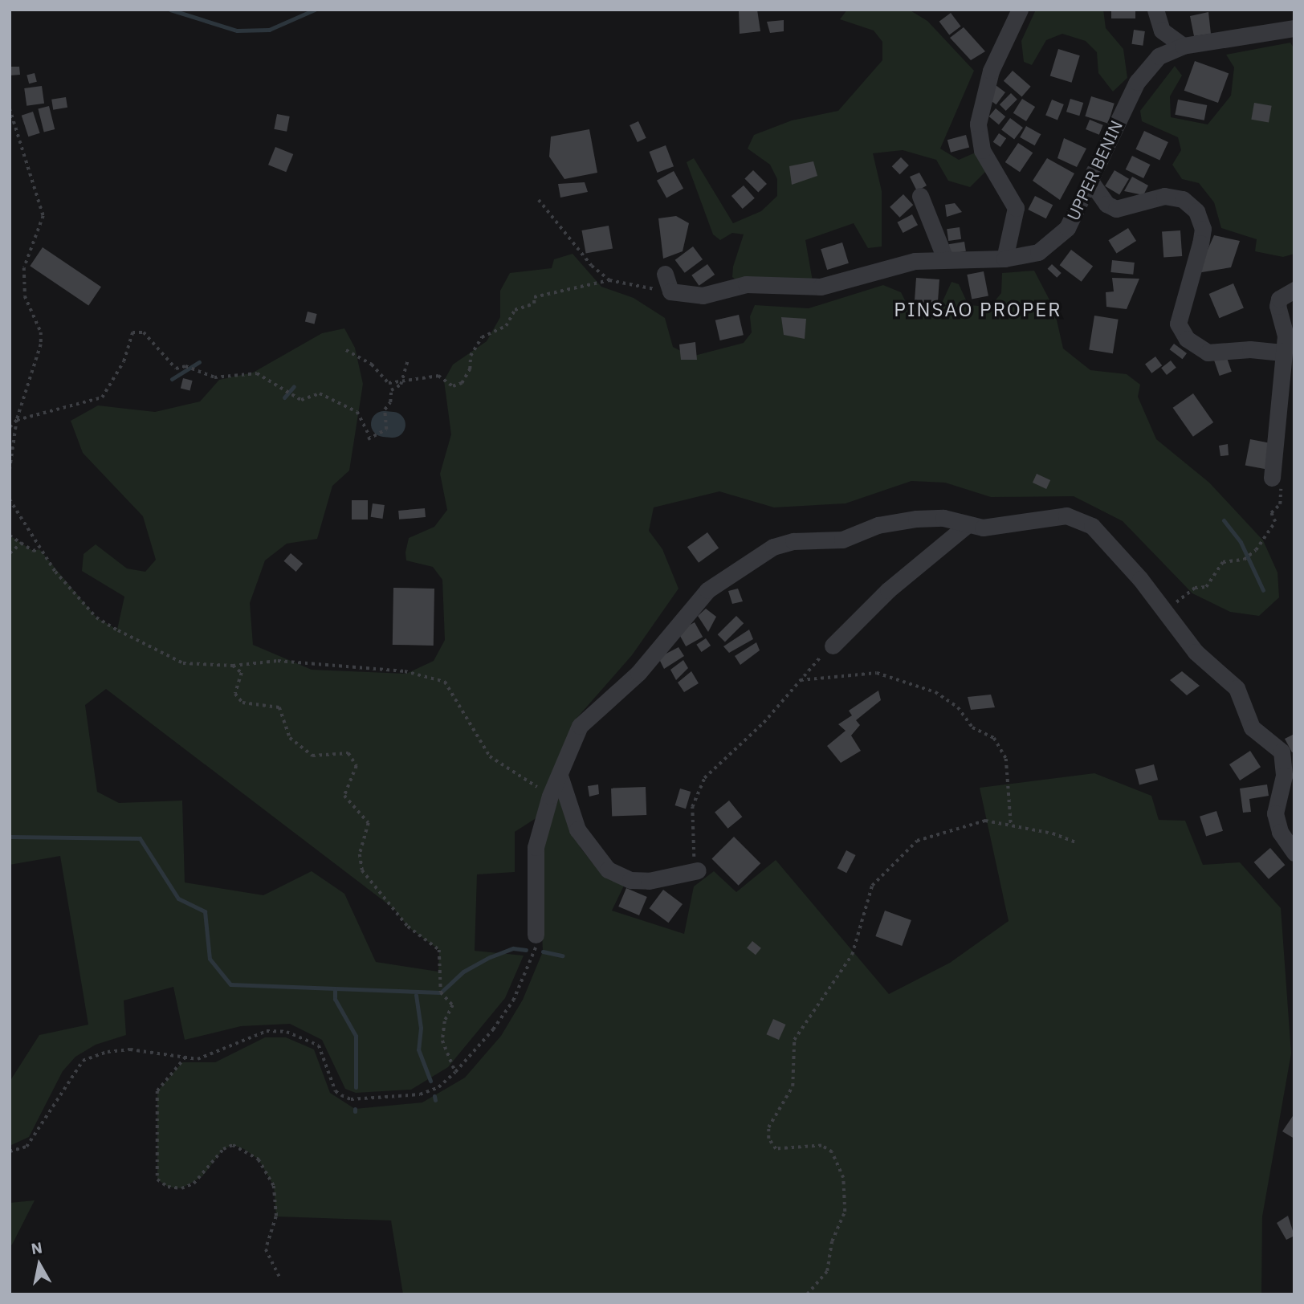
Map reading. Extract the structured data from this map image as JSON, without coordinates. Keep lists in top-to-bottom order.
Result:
{
  "streets": {
    "street": ["UPPER BENIN"]
  },
  "districts": ["PINSAO PROPER"],
  "north": "top"
}
